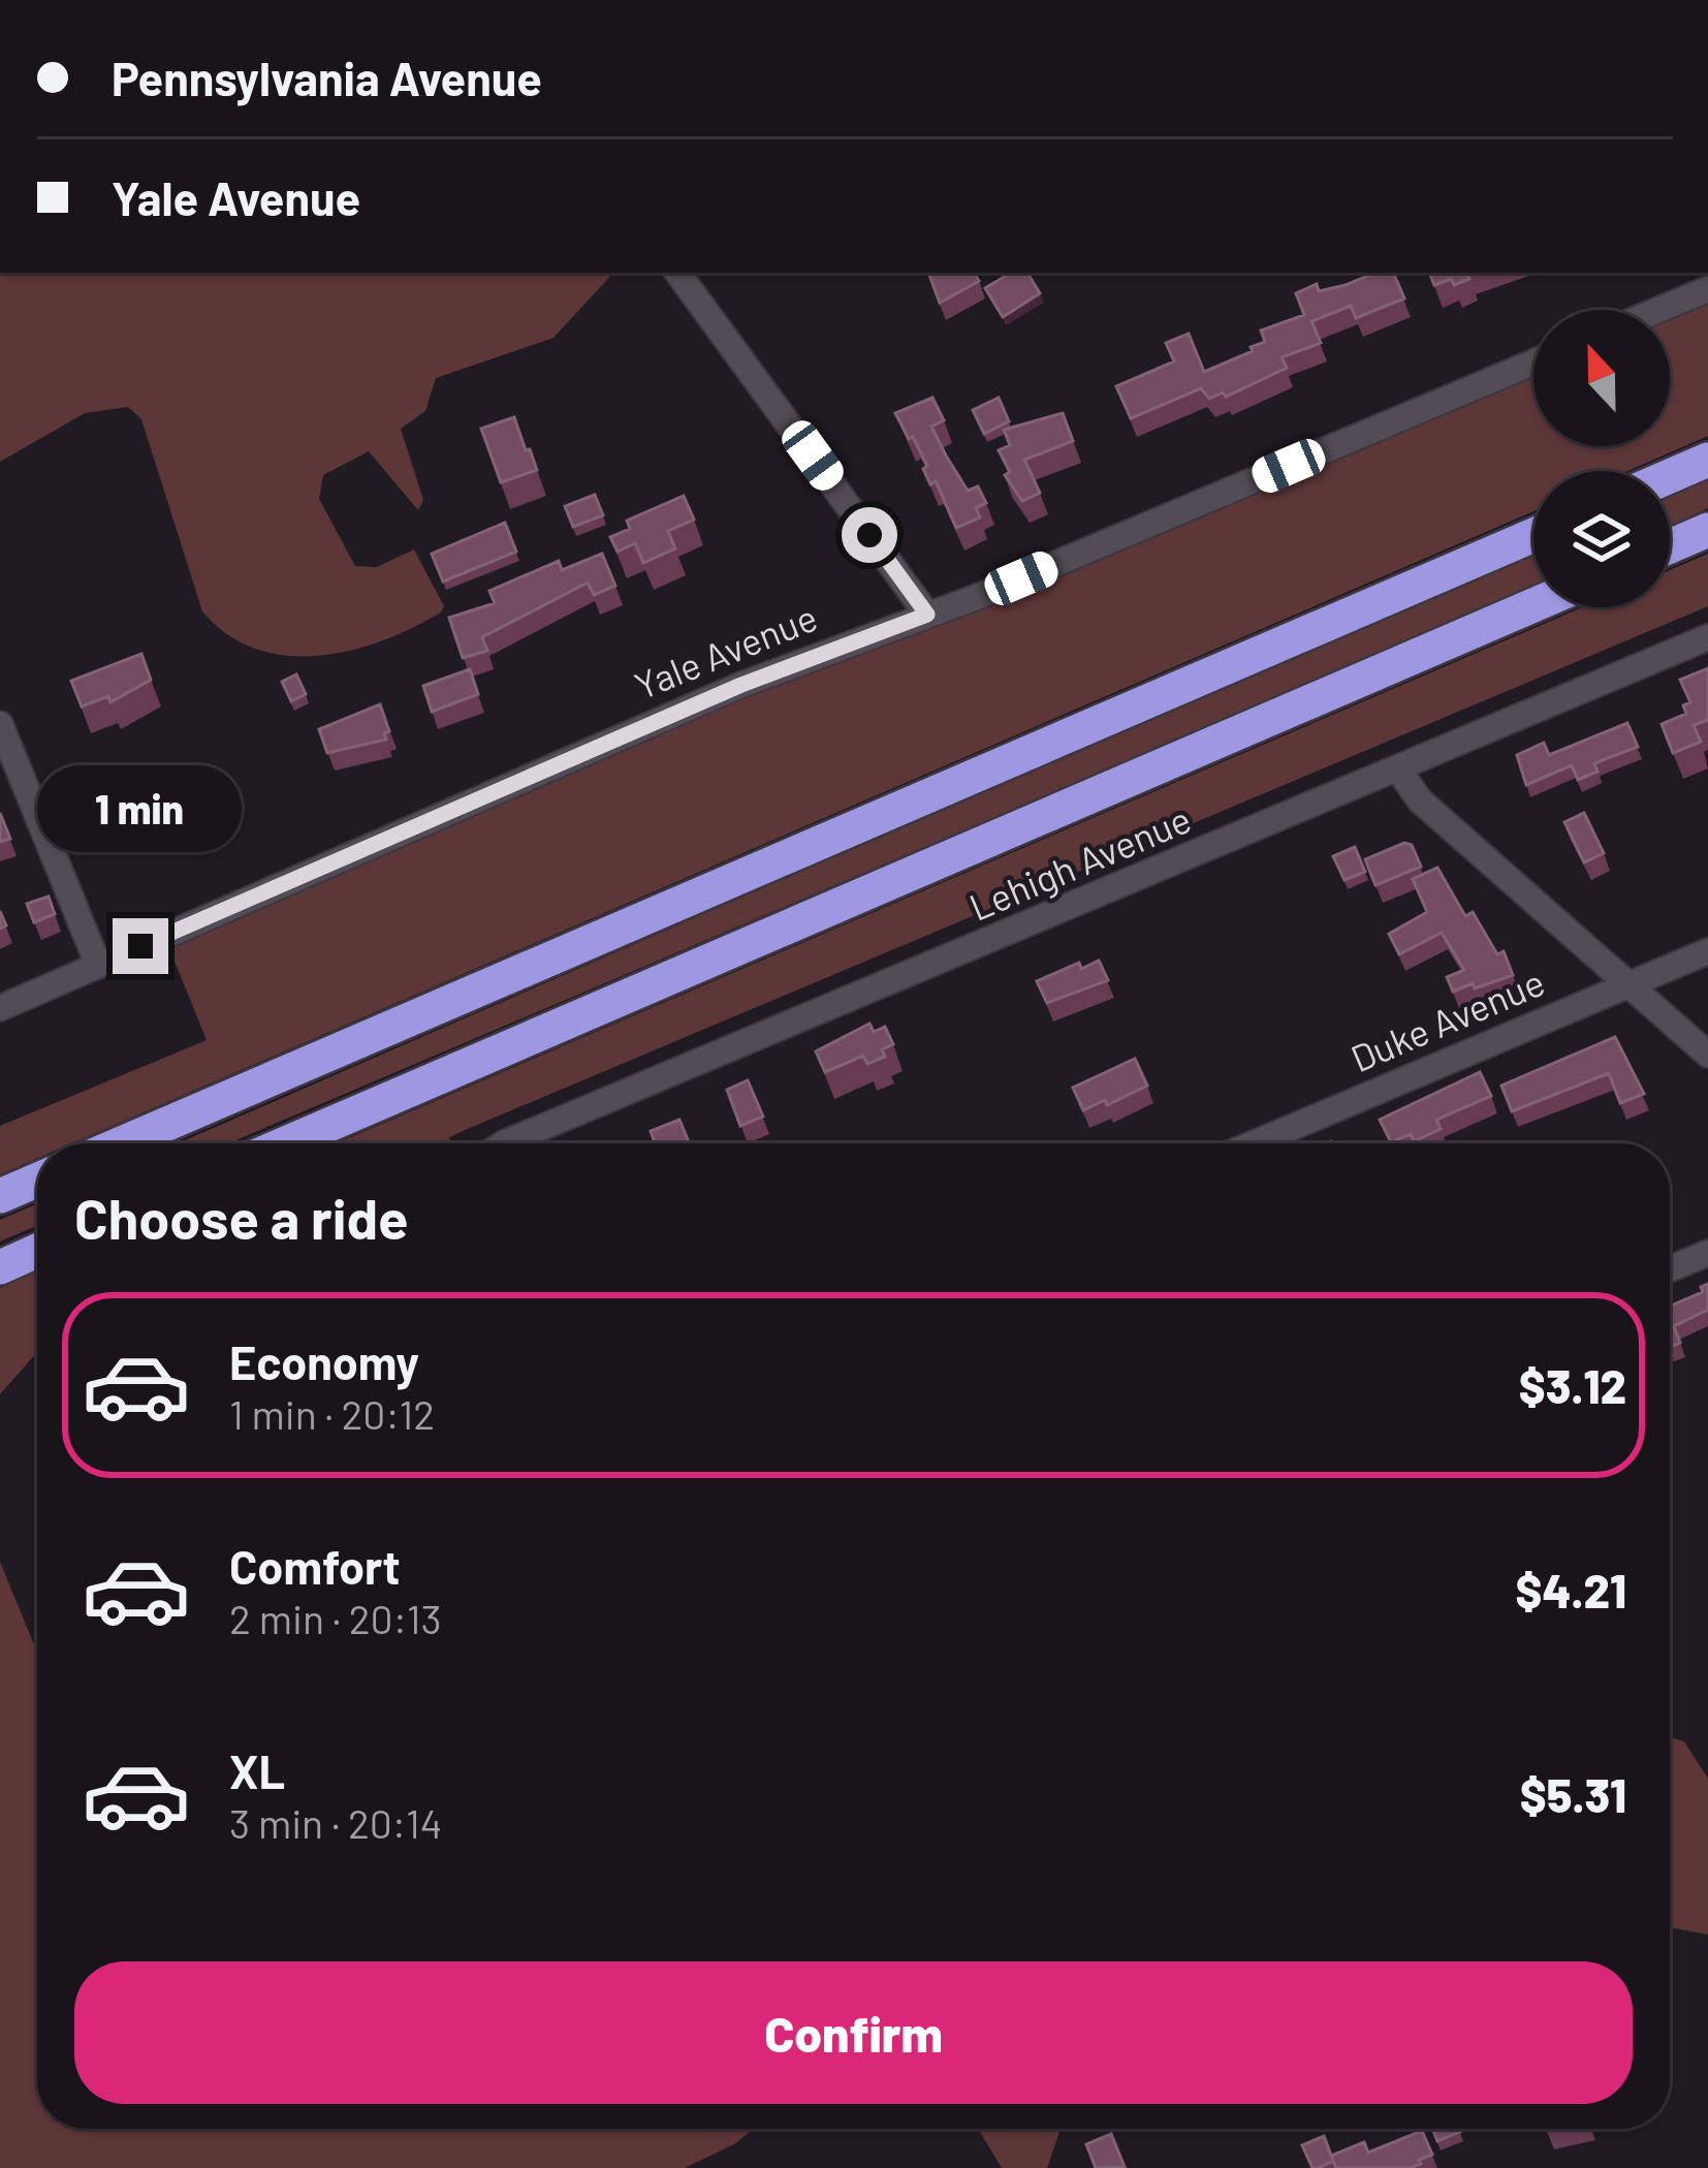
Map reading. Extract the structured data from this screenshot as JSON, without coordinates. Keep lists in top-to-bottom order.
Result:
{
  "streets": {
    "street": ["Yale Avenue", "Lehigh Avenue", "Duke Avenue"]
  },
  "north": "top",
  "page": {
    "banner": ["Pennsylvania Avenue", "Yale Avenue"],
    "bubble": "1 min",
    "heading": "Choose a ride",
    "list": [
      {
        "name": "Economy",
        "note": "1 min · 20:12",
        "value": "$3.12"
      },
      {
        "name": "Comfort",
        "note": "2 min · 20:13",
        "value": "$4.21"
      },
      {
        "name": "XL",
        "note": "3 min · 20:14",
        "value": "$5.31"
      }
    ],
    "buttons": "Confirm"
  }
}
